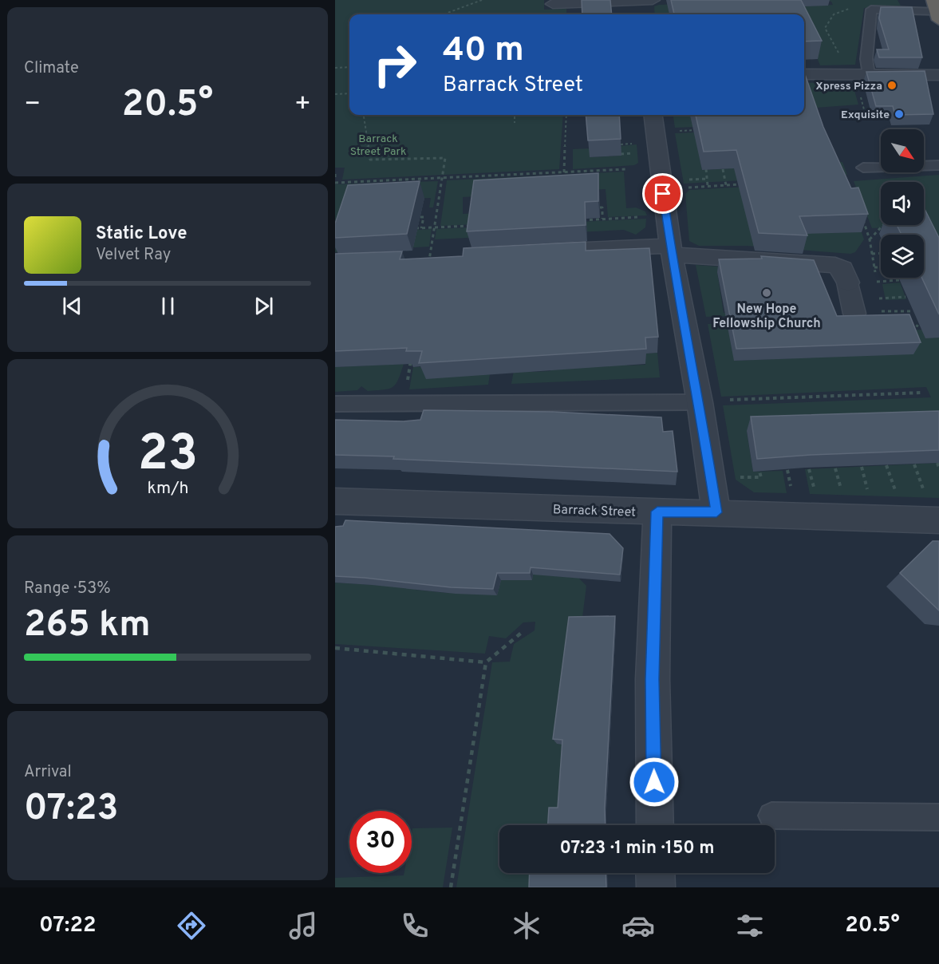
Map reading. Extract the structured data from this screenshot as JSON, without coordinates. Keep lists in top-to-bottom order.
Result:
{
  "streets": {
    "street": ["Barrack Street"]
  },
  "parks": ["Barrack Street Park"],
  "places": ["Xpress Pizza", "Exquisite", "New Hope Fellowship Church"],
  "north": "bottom right",
  "page": {
    "tile": [
      "Climate",
      ["Range · 53%", "265 km"],
      ["Arrival", "07:23"]
    ],
    "turn": ["40 m", "Barrack Street"],
    "heat": ["−", "20.5°", "+"],
    "song": ["Static Love", "Velvet Ray"],
    "limit": "30",
    "trip": "07:23 · 1 min · 150 m",
    "tabs": ["07:22", "20.5°"],
    "gauge": ["23", "km/h"]
  }
}
